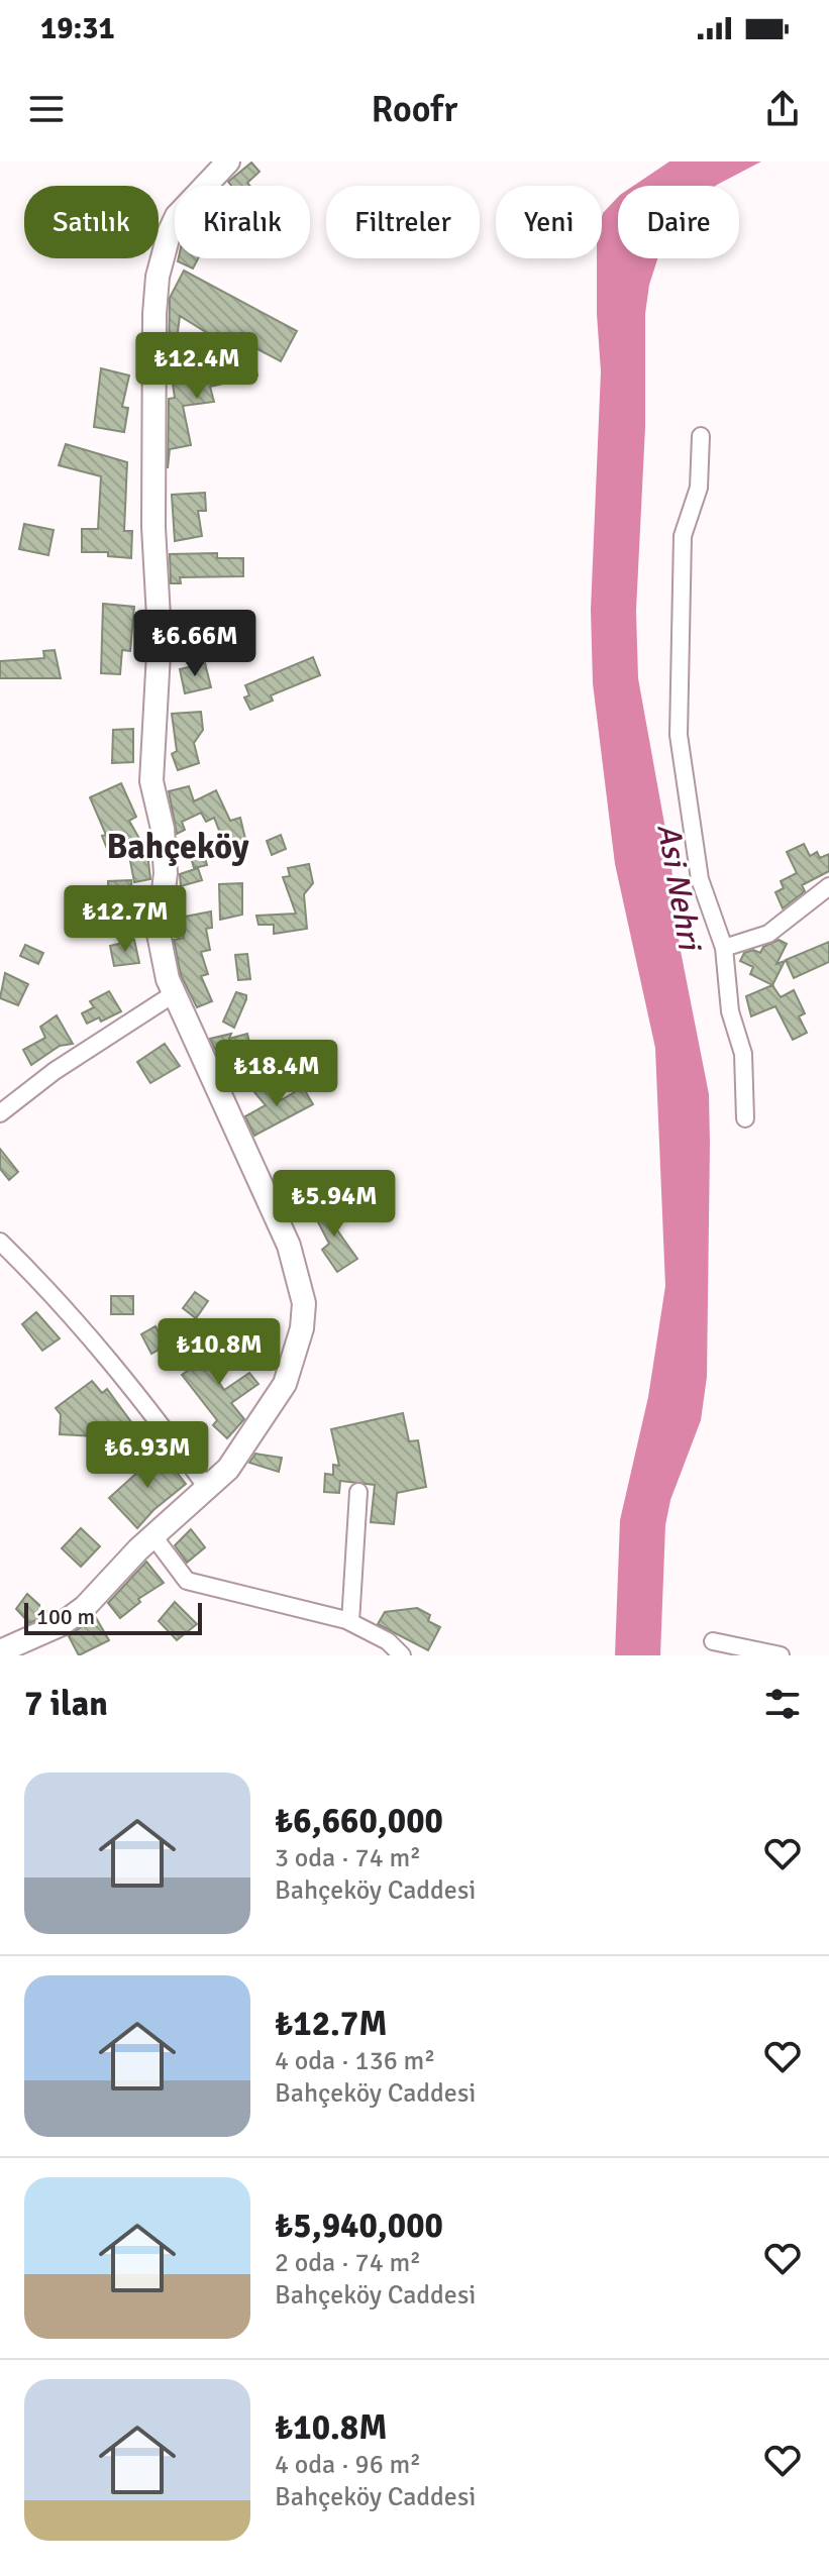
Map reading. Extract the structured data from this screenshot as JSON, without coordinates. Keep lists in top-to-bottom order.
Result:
{
  "districts": ["Bahçeköy"],
  "water": ["Asi Nehri"],
  "scale_bar": "100 m",
  "page": {
    "status": "19:31",
    "header": "Roofr",
    "chip": [
      "Satılık",
      "Kiralık",
      "Filtreler",
      "Yeni",
      "Daire"
    ],
    "price": [
      "₺12.4M",
      "₺6.66M",
      "₺12.7M",
      "₺18.4M",
      "₺5.94M",
      "₺10.8M",
      "₺6.93M"
    ],
    "scale": "100 m",
    "heading": "7 ilan",
    "list": [
      {
        "name": "₺6,660,000",
        "note": "3 oda · 74 m² · Bahçeköy Caddesi"
      },
      {
        "name": "₺12.7M",
        "note": "4 oda · 136 m² · Bahçeköy Caddesi"
      },
      {
        "name": "₺5,940,000",
        "note": "2 oda · 74 m² · Bahçeköy Caddesi"
      },
      {
        "name": "₺10.8M",
        "note": "4 oda · 96 m² · Bahçeköy Caddesi"
      }
    ]
  }
}
